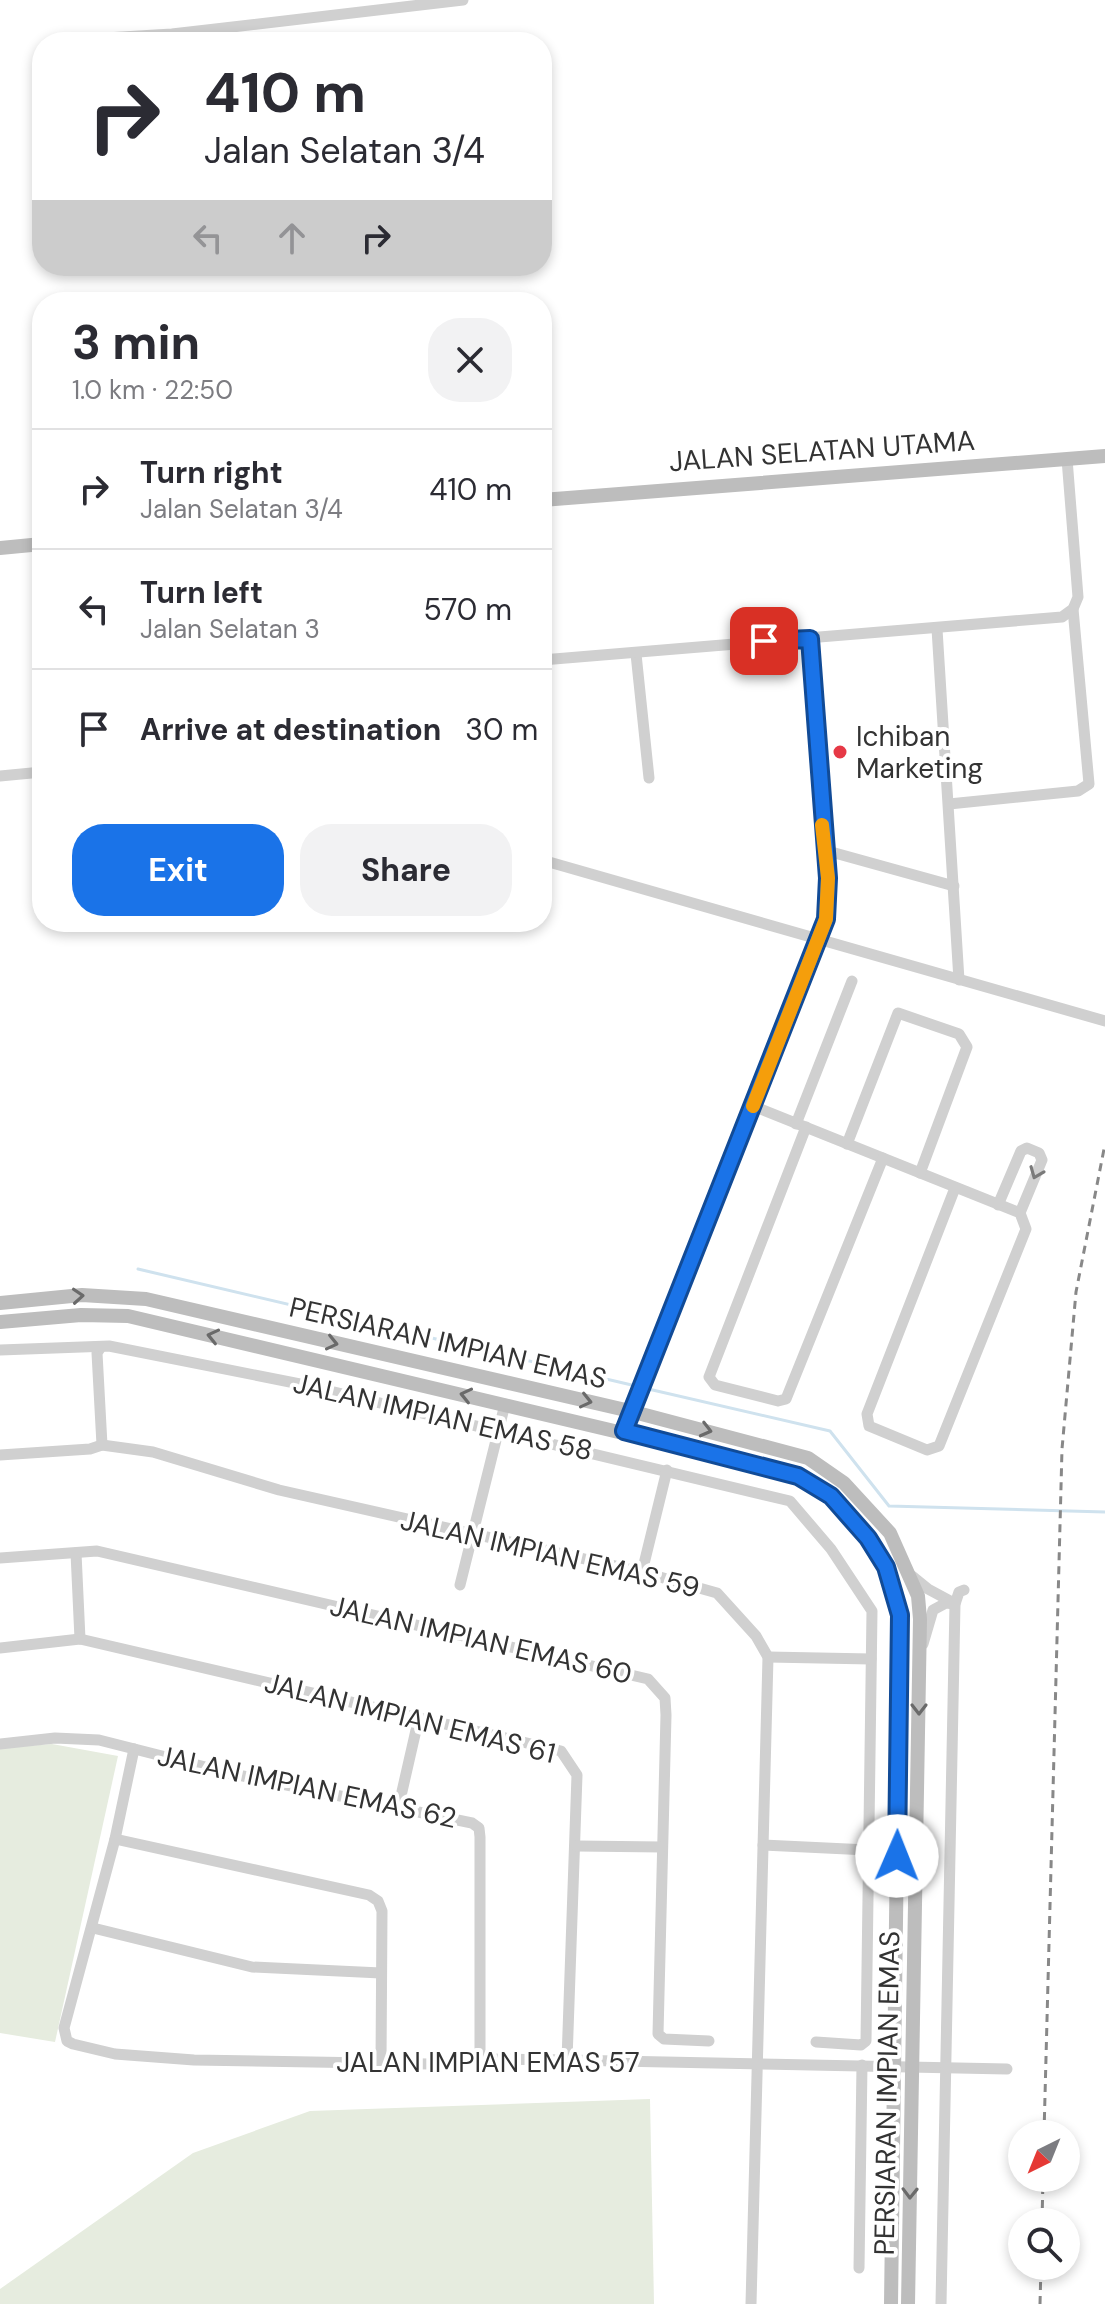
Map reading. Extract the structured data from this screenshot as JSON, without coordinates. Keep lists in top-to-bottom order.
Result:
{
  "streets": {
    "main road": ["JALAN SELATAN UTAMA", "PERSIARAN IMPIAN EMAS"],
    "street": [
      "JALAN IMPIAN EMAS 58",
      "JALAN IMPIAN EMAS 59",
      "JALAN IMPIAN EMAS 60",
      "JALAN IMPIAN EMAS 61",
      "JALAN IMPIAN EMAS 62",
      "JALAN IMPIAN EMAS 57"
    ]
  },
  "crossings": [
    ["PERSIARAN IMPIAN EMAS", "JALAN IMPIAN EMAS 57"],
    ["JALAN IMPIAN EMAS 61", "JALAN IMPIAN EMAS 57"],
    ["JALAN IMPIAN EMAS 62", "JALAN IMPIAN EMAS 57"]
  ],
  "places": ["Ichiban Marketing"],
  "north": "bottom left",
  "page": {
    "turn": ["410 m", "Jalan Selatan 3/4"],
    "heading": ["3 min", "1.0 km · 22:50"],
    "list": [
      {
        "name": "Turn right",
        "note": "Jalan Selatan 3/4",
        "value": "410 m"
      },
      {
        "name": "Turn left",
        "note": "Jalan Selatan 3",
        "value": "570 m"
      },
      {
        "name": "Arrive at destination",
        "value": "30 m"
      }
    ],
    "buttons": ["Exit", "Share"]
  }
}
